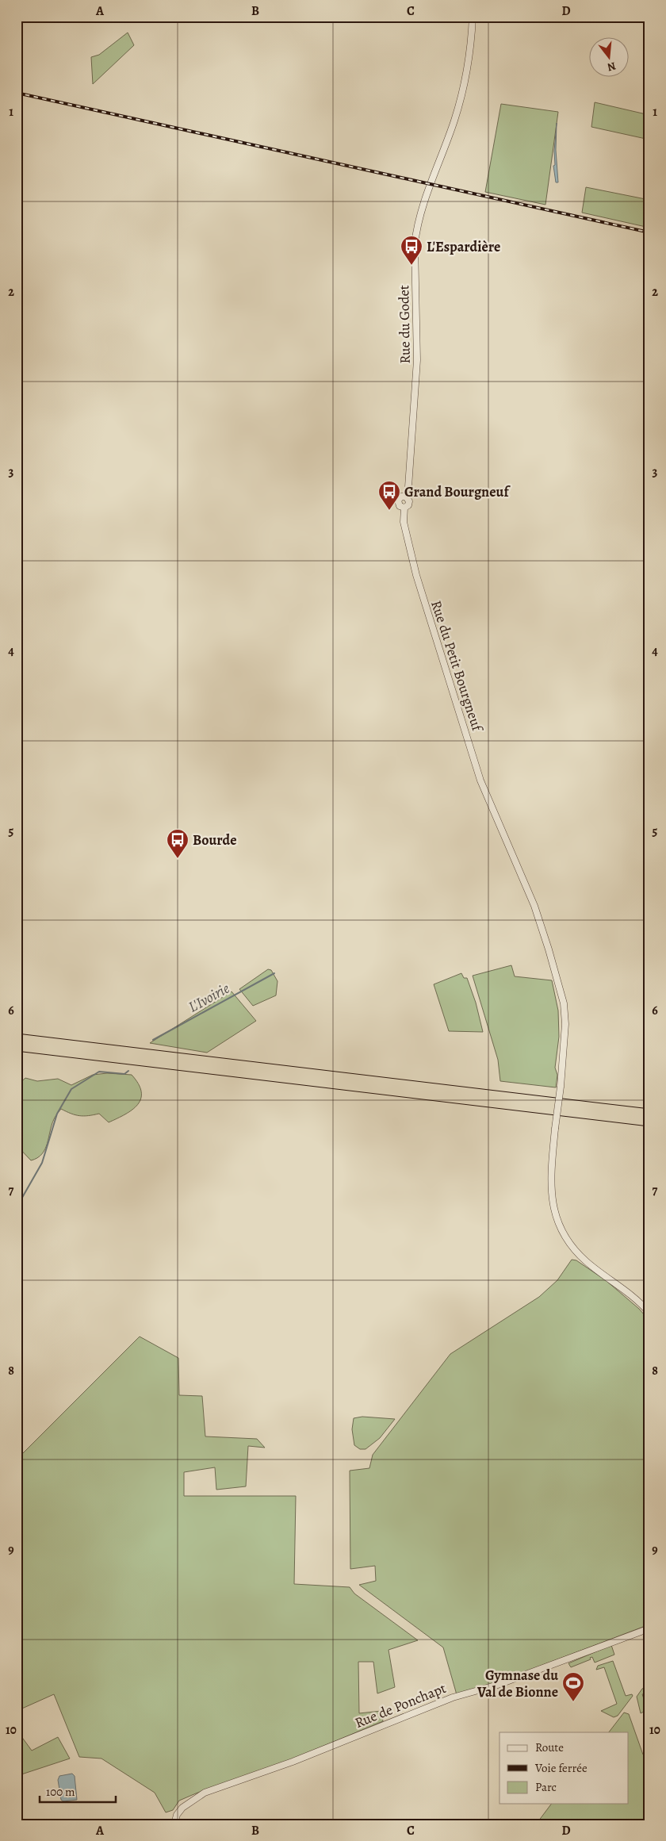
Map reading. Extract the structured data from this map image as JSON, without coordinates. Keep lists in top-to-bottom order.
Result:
{
  "streets": {
    "street": ["Rue du Godet", "Rue du Petit Bourgneuf", "Rue de Ponchapt"]
  },
  "crossings": [
    ["Rue du Godet", "Rue du Petit Bourgneuf"]
  ],
  "water": ["L'Ivoirie"],
  "places": {
    "bus stop": ["L'Espardière", "Grand Bourgneuf", "Bourde"],
    "sports": ["Gymnase du Val de Bionne"]
  },
  "legend": ["Route", "Voie ferrée", "Parc"],
  "scale_bar": "100 m",
  "north": "bottom",
  "grid": {
    "columns": [
      "A",
      "B",
      "C",
      "D"
    ],
    "rows": [
      "1",
      "2",
      "3",
      "4",
      "5",
      "6",
      "7",
      "8",
      "9",
      "10"
    ]
  }
}
